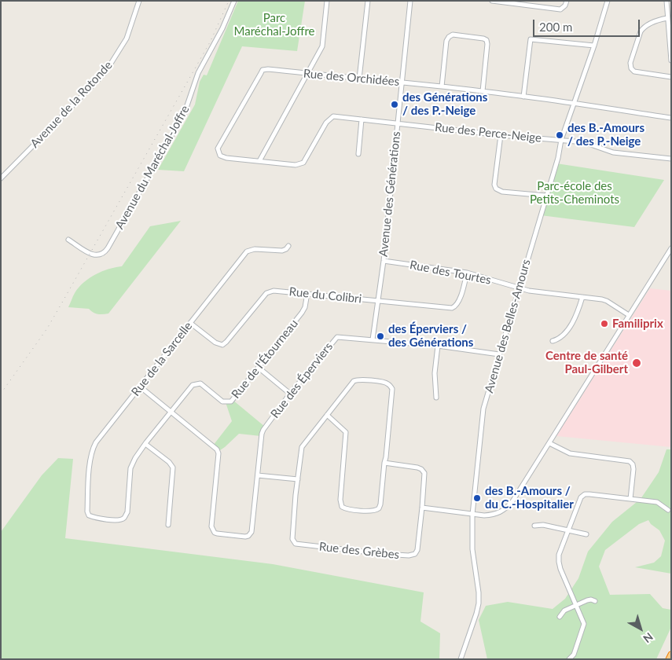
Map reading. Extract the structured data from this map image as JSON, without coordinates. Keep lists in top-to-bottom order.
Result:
{
  "streets": {
    "street": [
      "Rue des Orchidées",
      "Avenue de la Rotonde",
      "Rue des Perce-Neige",
      "Avenue du Maréchal-Joffre",
      "Avenue des Générations",
      "Rue des Tourtes",
      "Rue du Colibri",
      "Avenue des Belles-Amours",
      "Rue de la Sarcelle",
      "Rue de l'Étourneau",
      "Rue des Éperviers",
      "Rue des Grèbes"
    ]
  },
  "crossings": [
    ["Rue des Orchidées", "Rue des Perce-Neige"],
    ["Rue des Orchidées", "Avenue des Générations"],
    ["Rue des Orchidées", "Avenue des Belles-Amours"],
    ["Rue des Perce-Neige", "Avenue des Générations"],
    ["Rue des Perce-Neige", "Avenue des Belles-Amours"],
    ["Avenue des Générations", "Rue des Tourtes"],
    ["Avenue des Générations", "Rue du Colibri"],
    ["Avenue des Générations", "Rue des Éperviers"],
    ["Rue des Tourtes", "Rue du Colibri"],
    ["Rue des Tourtes", "Avenue des Belles-Amours"],
    ["Rue du Colibri", "Rue de la Sarcelle"],
    ["Rue du Colibri", "Rue de l'Étourneau"],
    ["Avenue des Belles-Amours", "Rue des Éperviers"],
    ["Rue de la Sarcelle", "Rue de l'Étourneau"],
    ["Rue de l'Étourneau", "Rue des Éperviers"]
  ],
  "parks": ["Parc Maréchal-Joffre", "Parc-école des Petits-Cheminots"],
  "places": [
    "des Générations / des P.-Neige",
    "des B.-Amours / des P.-Neige",
    "Familiprix",
    "des Éperviers / des Générations",
    "Centre de santé Paul-Gilbert",
    "des B.-Amours / du C.-Hospitalier"
  ],
  "scale_bar": "200 m",
  "north": "bottom right"
}
